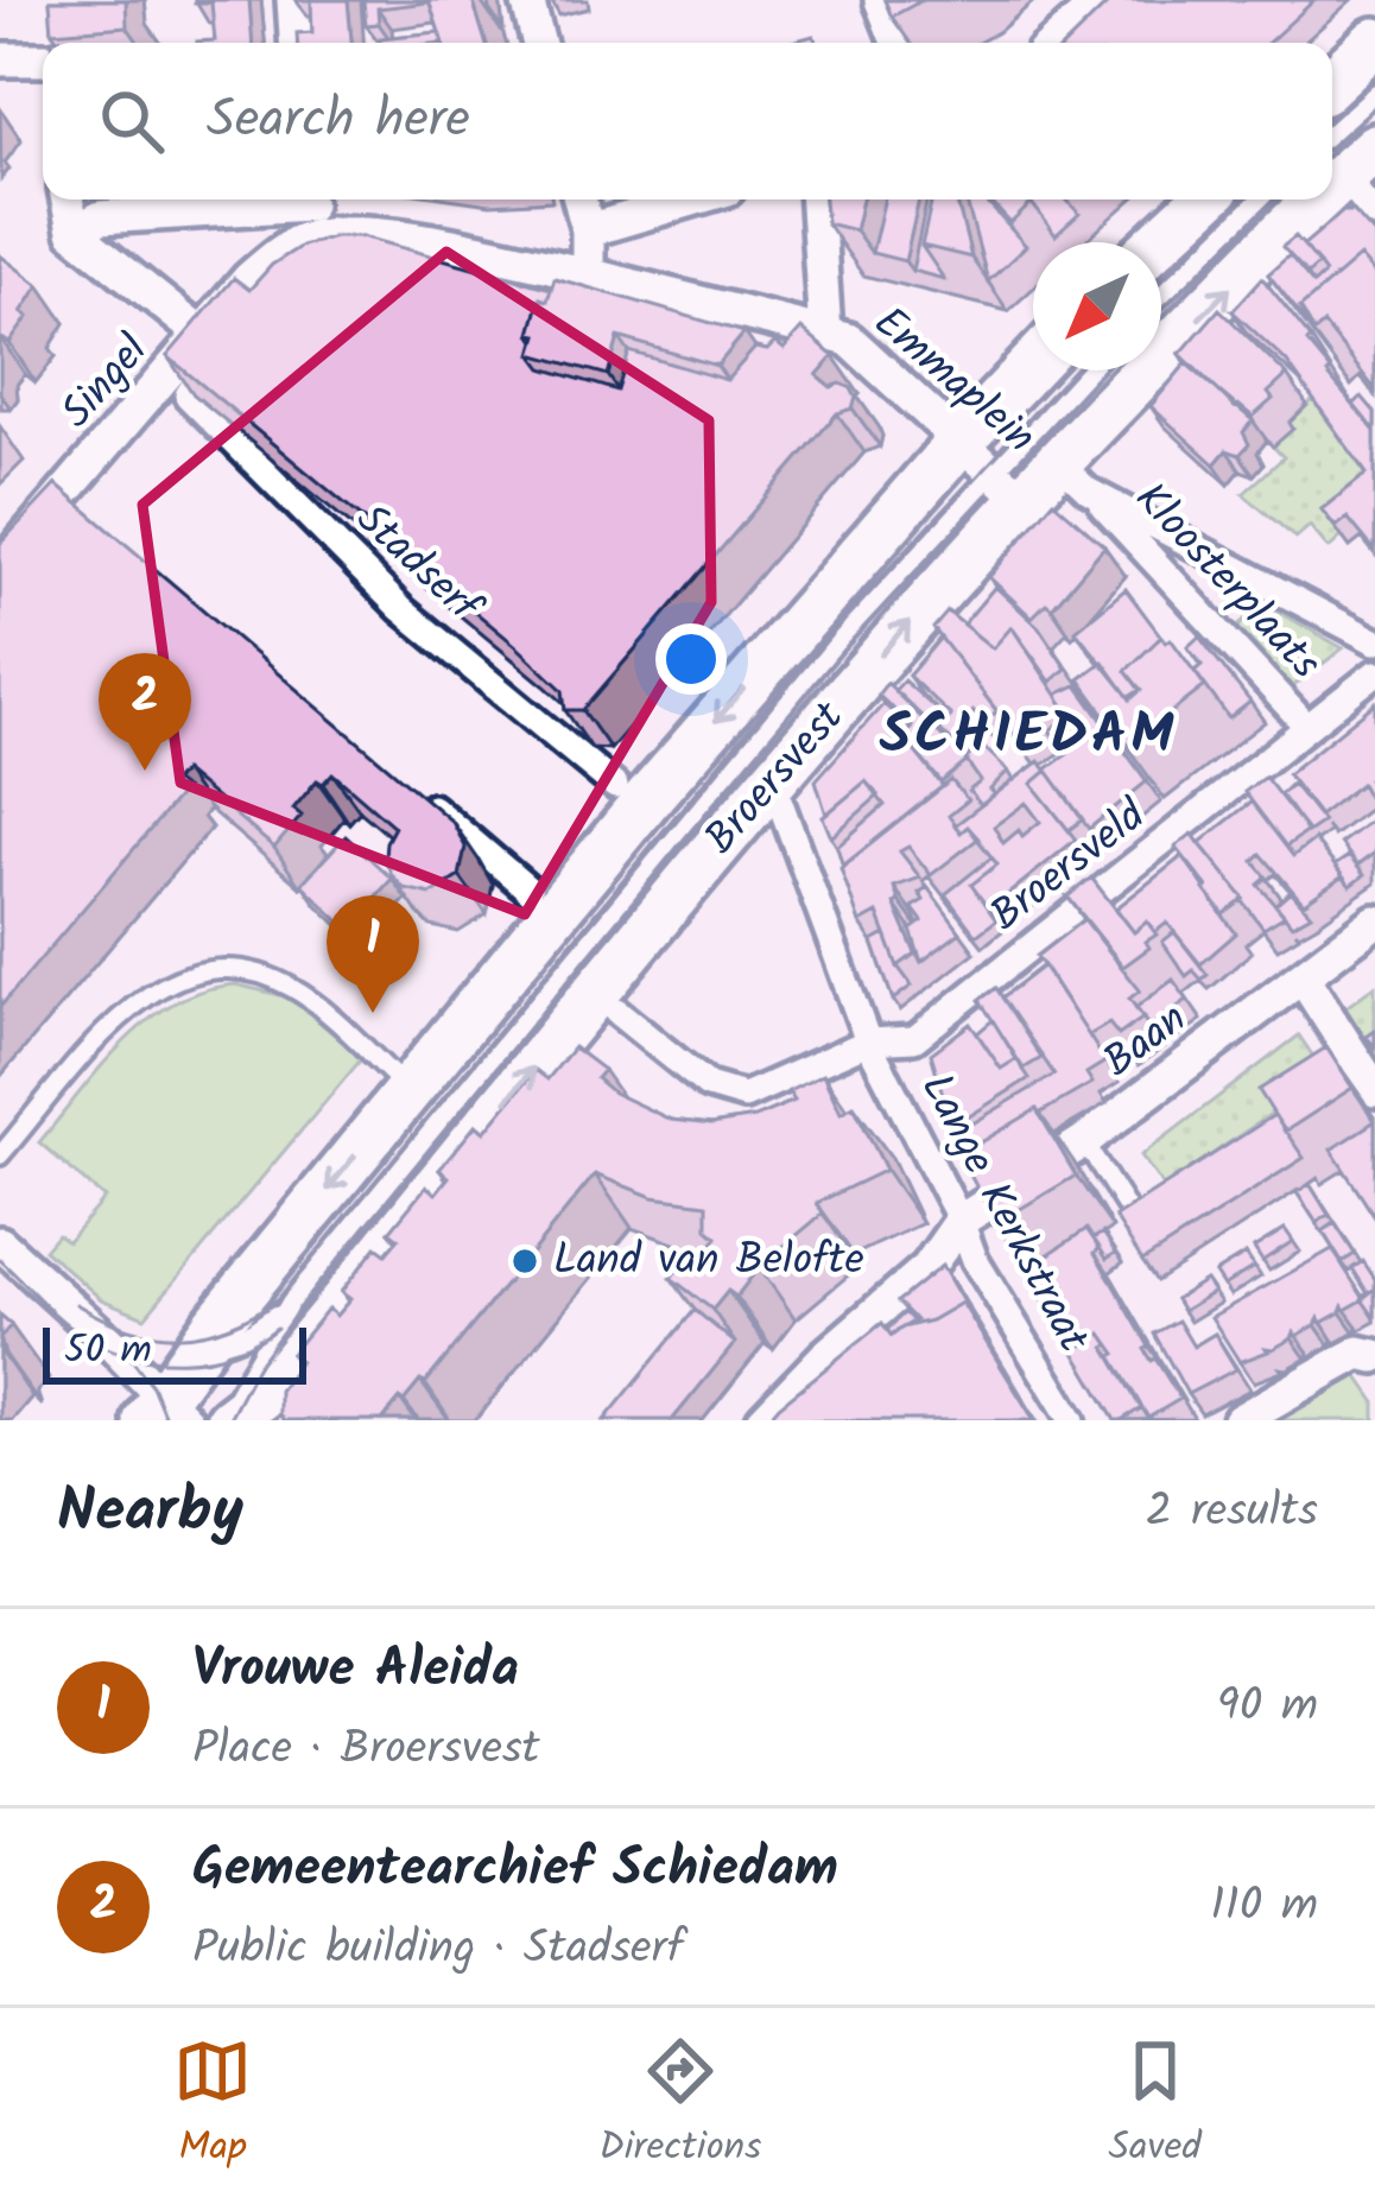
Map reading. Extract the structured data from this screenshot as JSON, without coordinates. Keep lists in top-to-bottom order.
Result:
{
  "streets": {
    "main road": ["Broersvest"],
    "street": [
      "Emmaplein",
      "Singel",
      "Stadserf",
      "Kloosterplaats",
      "Broersveld",
      "Baan",
      "Lange Kerkstraat"
    ]
  },
  "crossings": [
    ["Emmaplein", "Broersvest"],
    ["Singel", "Stadserf"],
    ["Kloosterplaats", "Broersvest"],
    ["Kloosterplaats", "Broersveld"],
    ["Broersveld", "Lange Kerkstraat"],
    ["Baan", "Lange Kerkstraat"]
  ],
  "districts": ["SCHIEDAM"],
  "places": ["Land van Belofte"],
  "scale_bar": "50 m",
  "north": "bottom left",
  "page": {
    "search": "Search here",
    "pins": ["2", "1"],
    "scale": "50 m",
    "heading": ["Nearby", "2 results"],
    "list": [
      {
        "mark": "1",
        "name": "Vrouwe Aleida",
        "note": "Place · Broersvest",
        "value": "90 m"
      },
      {
        "mark": "2",
        "name": "Gemeentearchief Schiedam",
        "note": "Public building · Stadserf",
        "value": "110 m"
      }
    ],
    "nav": ["Map", "Directions", "Saved"]
  }
}
